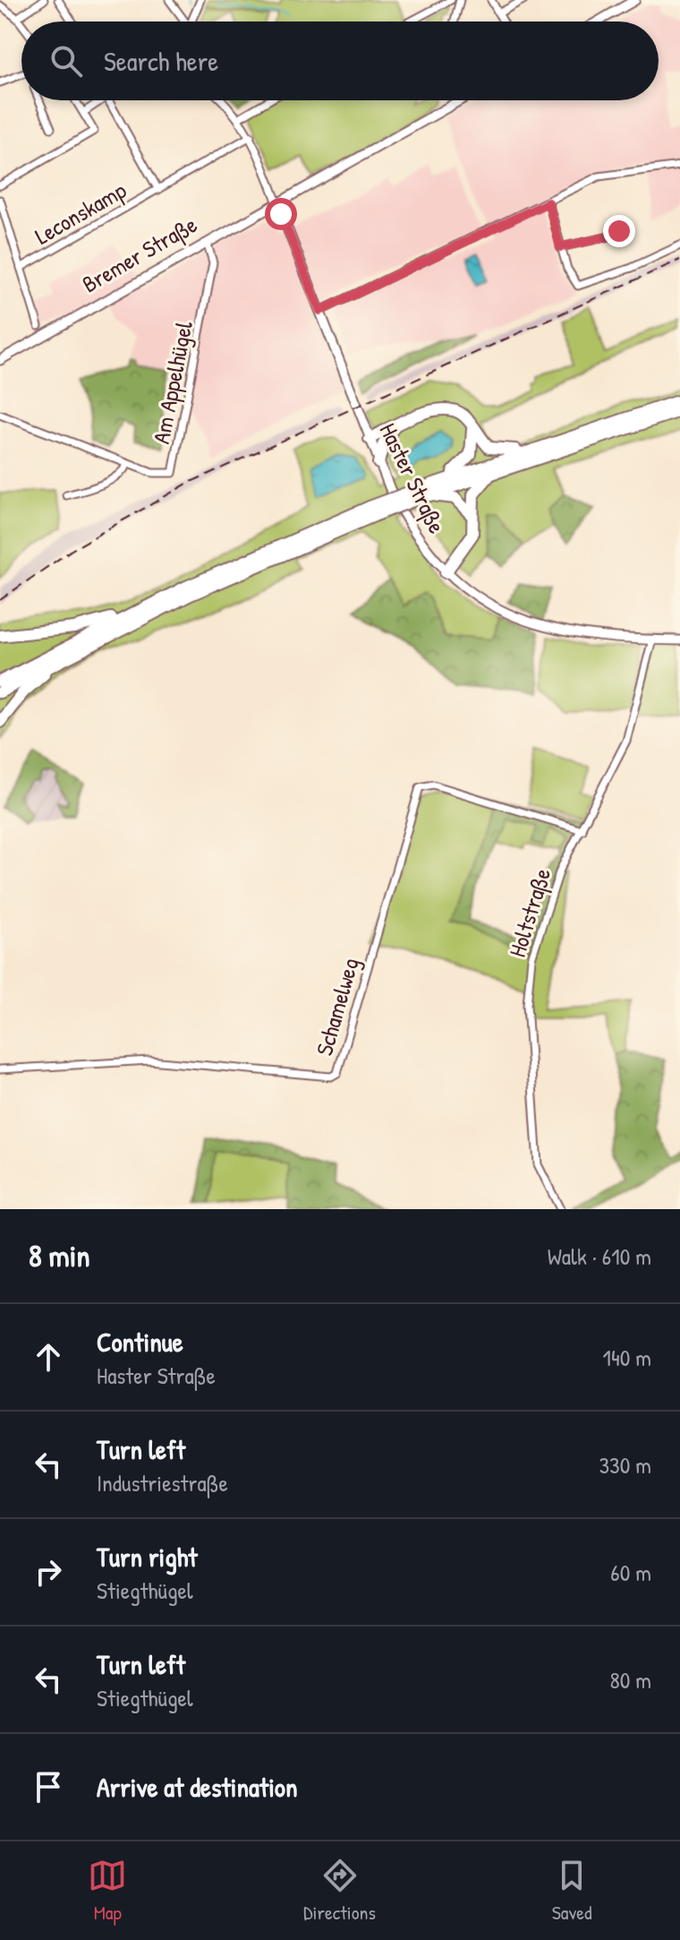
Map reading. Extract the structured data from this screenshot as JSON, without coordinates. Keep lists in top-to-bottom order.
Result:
{
  "streets": {
    "street": [
      "Leconskamp",
      "Bremer Straße",
      "Am Appelhügel",
      "Haster Straße",
      "Holtstraße",
      "Schamelweg"
    ]
  },
  "crossings": [
    ["Bremer Straße", "Am Appelhügel"],
    ["Bremer Straße", "Haster Straße"],
    ["Haster Straße", "Holtstraße"],
    ["Holtstraße", "Schamelweg"]
  ],
  "page": {
    "search": "Search here",
    "heading": ["8 min", "Walk · 610 m"],
    "list": [
      ["Continue", "Haster Straße", "140 m"],
      ["Turn left", "Industriestraße", "330 m"],
      ["Turn right", "Stiegthügel", "60 m"],
      ["Turn left", "Stiegthügel", "80 m"],
      "Arrive at destination"
    ],
    "nav": ["Map", "Directions", "Saved"]
  }
}
